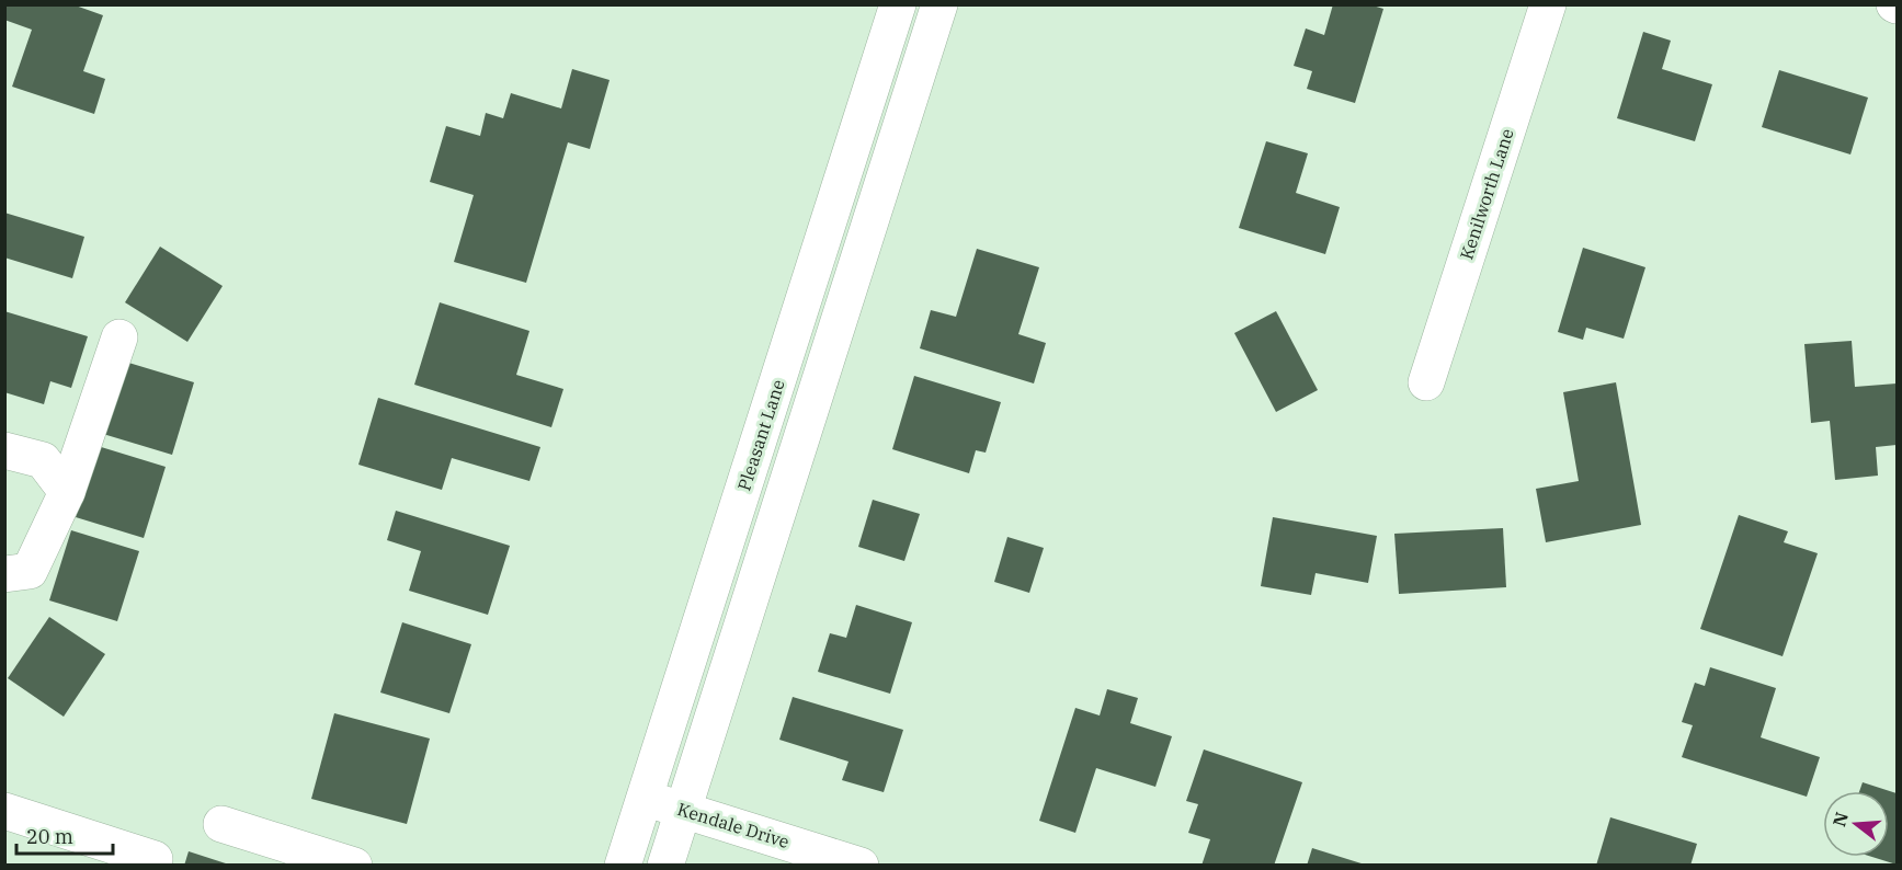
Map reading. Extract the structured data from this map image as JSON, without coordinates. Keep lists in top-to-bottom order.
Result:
{
  "streets": {
    "street": ["Kenilworth Lane", "Pleasant Lane", "Kendale Drive"]
  },
  "crossings": [
    ["Pleasant Lane", "Kendale Drive"]
  ],
  "scale_bar": "20 m",
  "north": "left"
}
